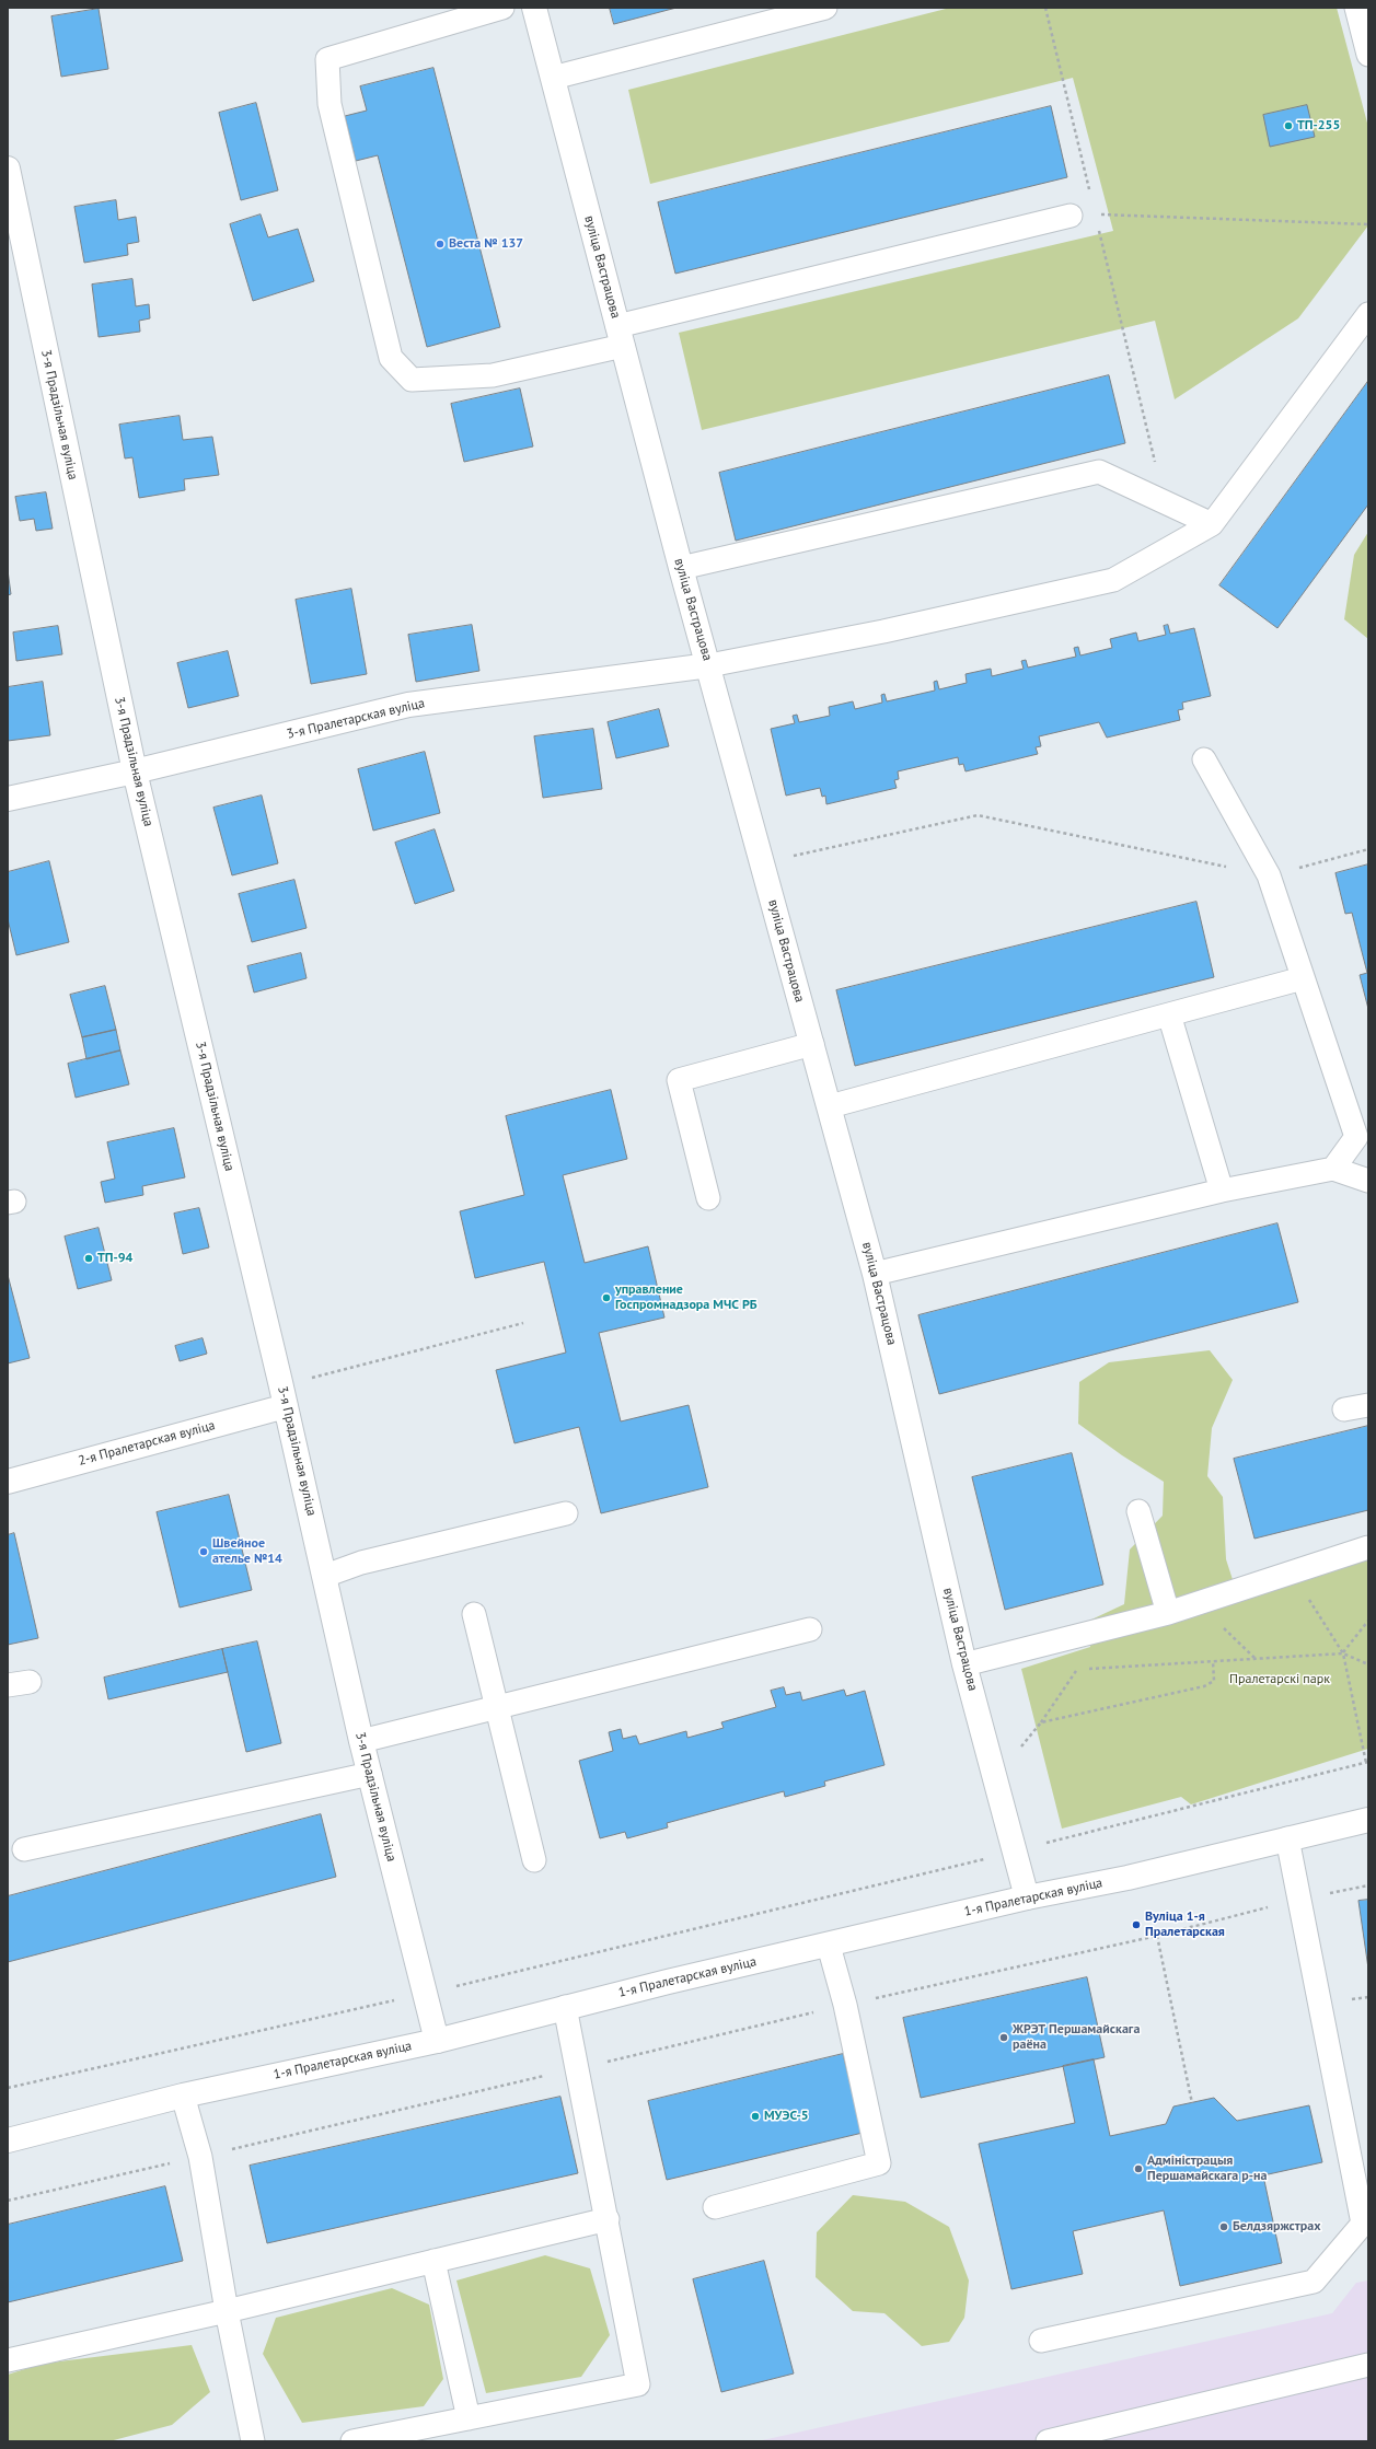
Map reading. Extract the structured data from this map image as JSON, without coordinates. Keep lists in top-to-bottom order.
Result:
{
  "streets": {
    "street": [
      "вуліца Вастрацова",
      "3-я Прадзільная вуліца",
      "3-я Пралетарская вуліца",
      "2-я Пралетарская вуліца",
      "1-я Пралетарская вуліца"
    ]
  },
  "crossings": [
    ["вуліца Вастрацова", "3-я Пралетарская вуліца"],
    ["вуліца Вастрацова", "1-я Пралетарская вуліца"],
    ["3-я Прадзільная вуліца", "3-я Пралетарская вуліца"],
    ["3-я Прадзільная вуліца", "2-я Пралетарская вуліца"],
    ["3-я Прадзільная вуліца", "1-я Пралетарская вуліца"]
  ],
  "parks": ["Пралетарскі парк"],
  "places": [
    "ТП-255",
    "Веста № 137",
    "ТП-94",
    "управление Госпромнадзора МЧС РБ",
    "Швейное ателье №14",
    "Вуліца 1-я Пралетарская",
    "ЖРЭТ Першамайскага раёна",
    "МУЭС-5",
    "Адміністрацыя Першамайскага р-на",
    "Белдзяржстрах"
  ]
}
